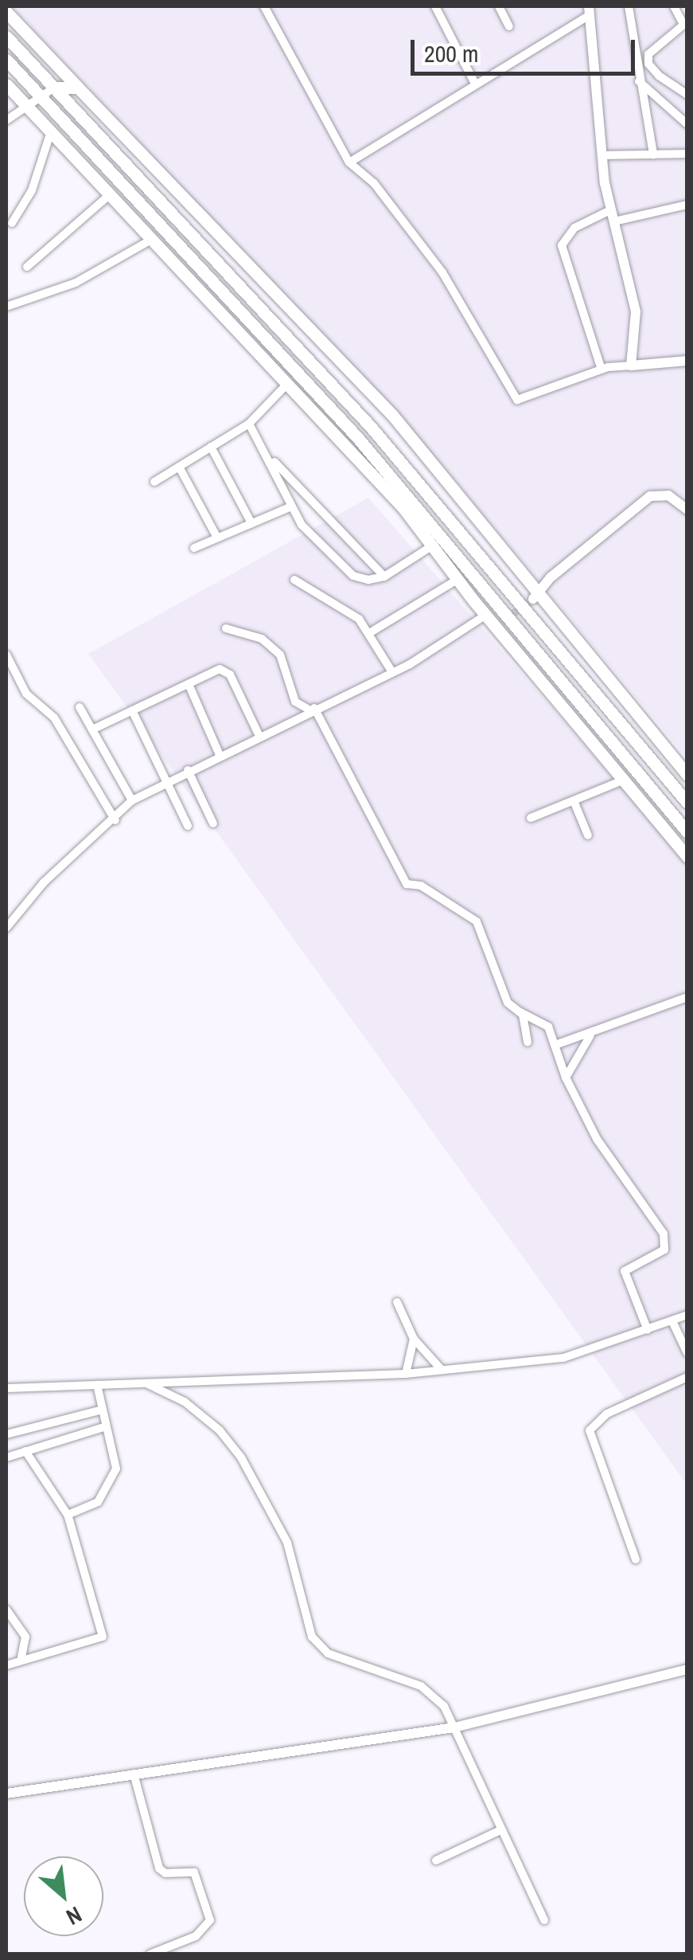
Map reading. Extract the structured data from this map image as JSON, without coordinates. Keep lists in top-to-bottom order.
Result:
{
  "scale_bar": "200 m",
  "north": "bottom right"
}
